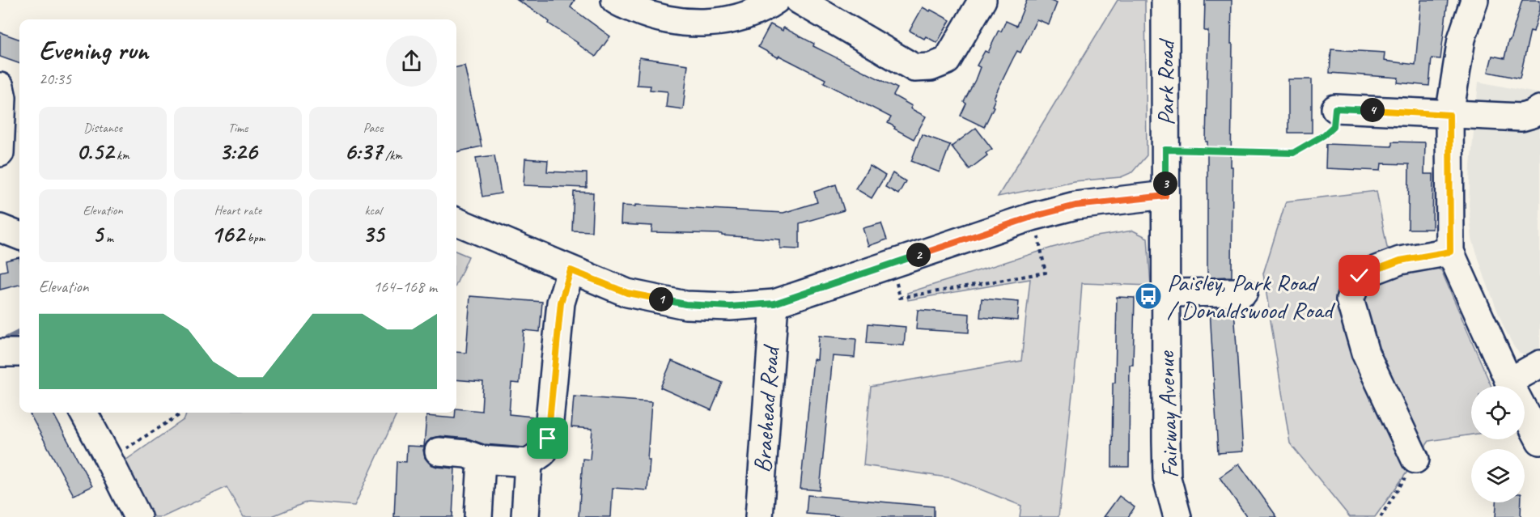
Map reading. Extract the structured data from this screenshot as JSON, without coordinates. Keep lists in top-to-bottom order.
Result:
{
  "streets": {
    "street": ["Park Road", "Braehead Road", "Fairway Avenue"]
  },
  "crossings": [
    ["Park Road", "Fairway Avenue"]
  ],
  "places": {
    "bus stop": ["Paisley, Park Road / Donaldswood Road"]
  },
  "page": {
    "heading": ["Evening run", "20:35"],
    "pins": [
      "4",
      "3",
      "2",
      "1"
    ],
    "stats": [
      ["Distance", "0.52 km"],
      ["Time", "3:26"],
      ["Pace", "6:37 /km"],
      ["Elevation", "5 m"],
      ["Heart rate", "162 bpm"],
      ["kcal", "35"]
    ],
    "chart": ["Elevation", "164–168 m"]
  }
}
